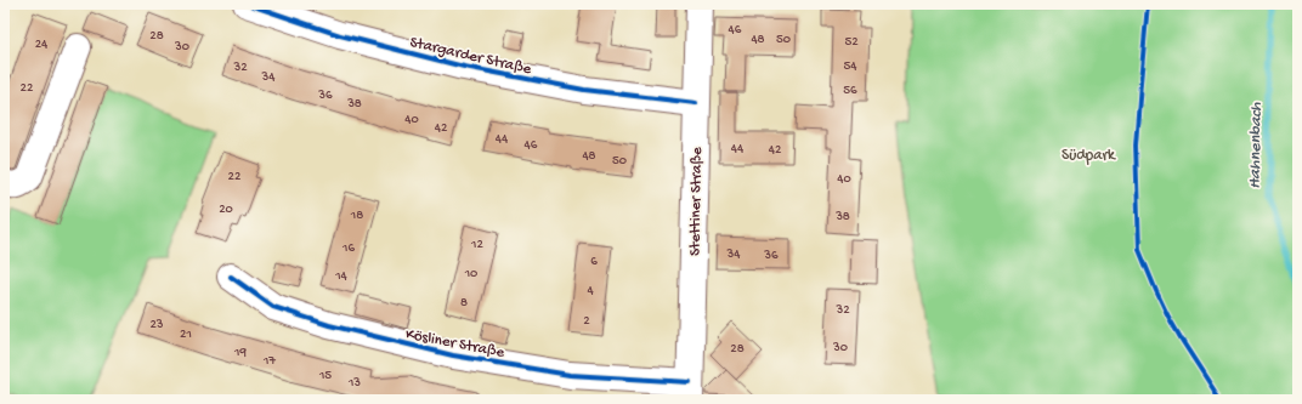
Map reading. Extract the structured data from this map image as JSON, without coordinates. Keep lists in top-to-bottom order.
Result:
{
  "streets": {
    "street": ["Stargarder Straße", "Stettiner Straße", "Kösliner Straße"]
  },
  "crossings": [
    ["Stargarder Straße", "Stettiner Straße"],
    ["Stettiner Straße", "Kösliner Straße"]
  ],
  "water": ["Hahnenbach"],
  "parks": ["Südpark"],
  "house_numbers": [
    "46",
    "28",
    "48",
    "50",
    "52",
    "24",
    "30",
    "54",
    "32",
    "34",
    "22",
    "56",
    "36",
    "38",
    "40",
    "42",
    "44",
    "46",
    "44",
    "42",
    "48",
    "50",
    "22",
    "40",
    "20",
    "18",
    "38",
    "12",
    "16",
    "34",
    "36",
    "6",
    "10",
    "14",
    "4",
    "8",
    "32",
    "2",
    "23",
    "21",
    "30",
    "28",
    "19",
    "17",
    "15",
    "13"
  ]
}
